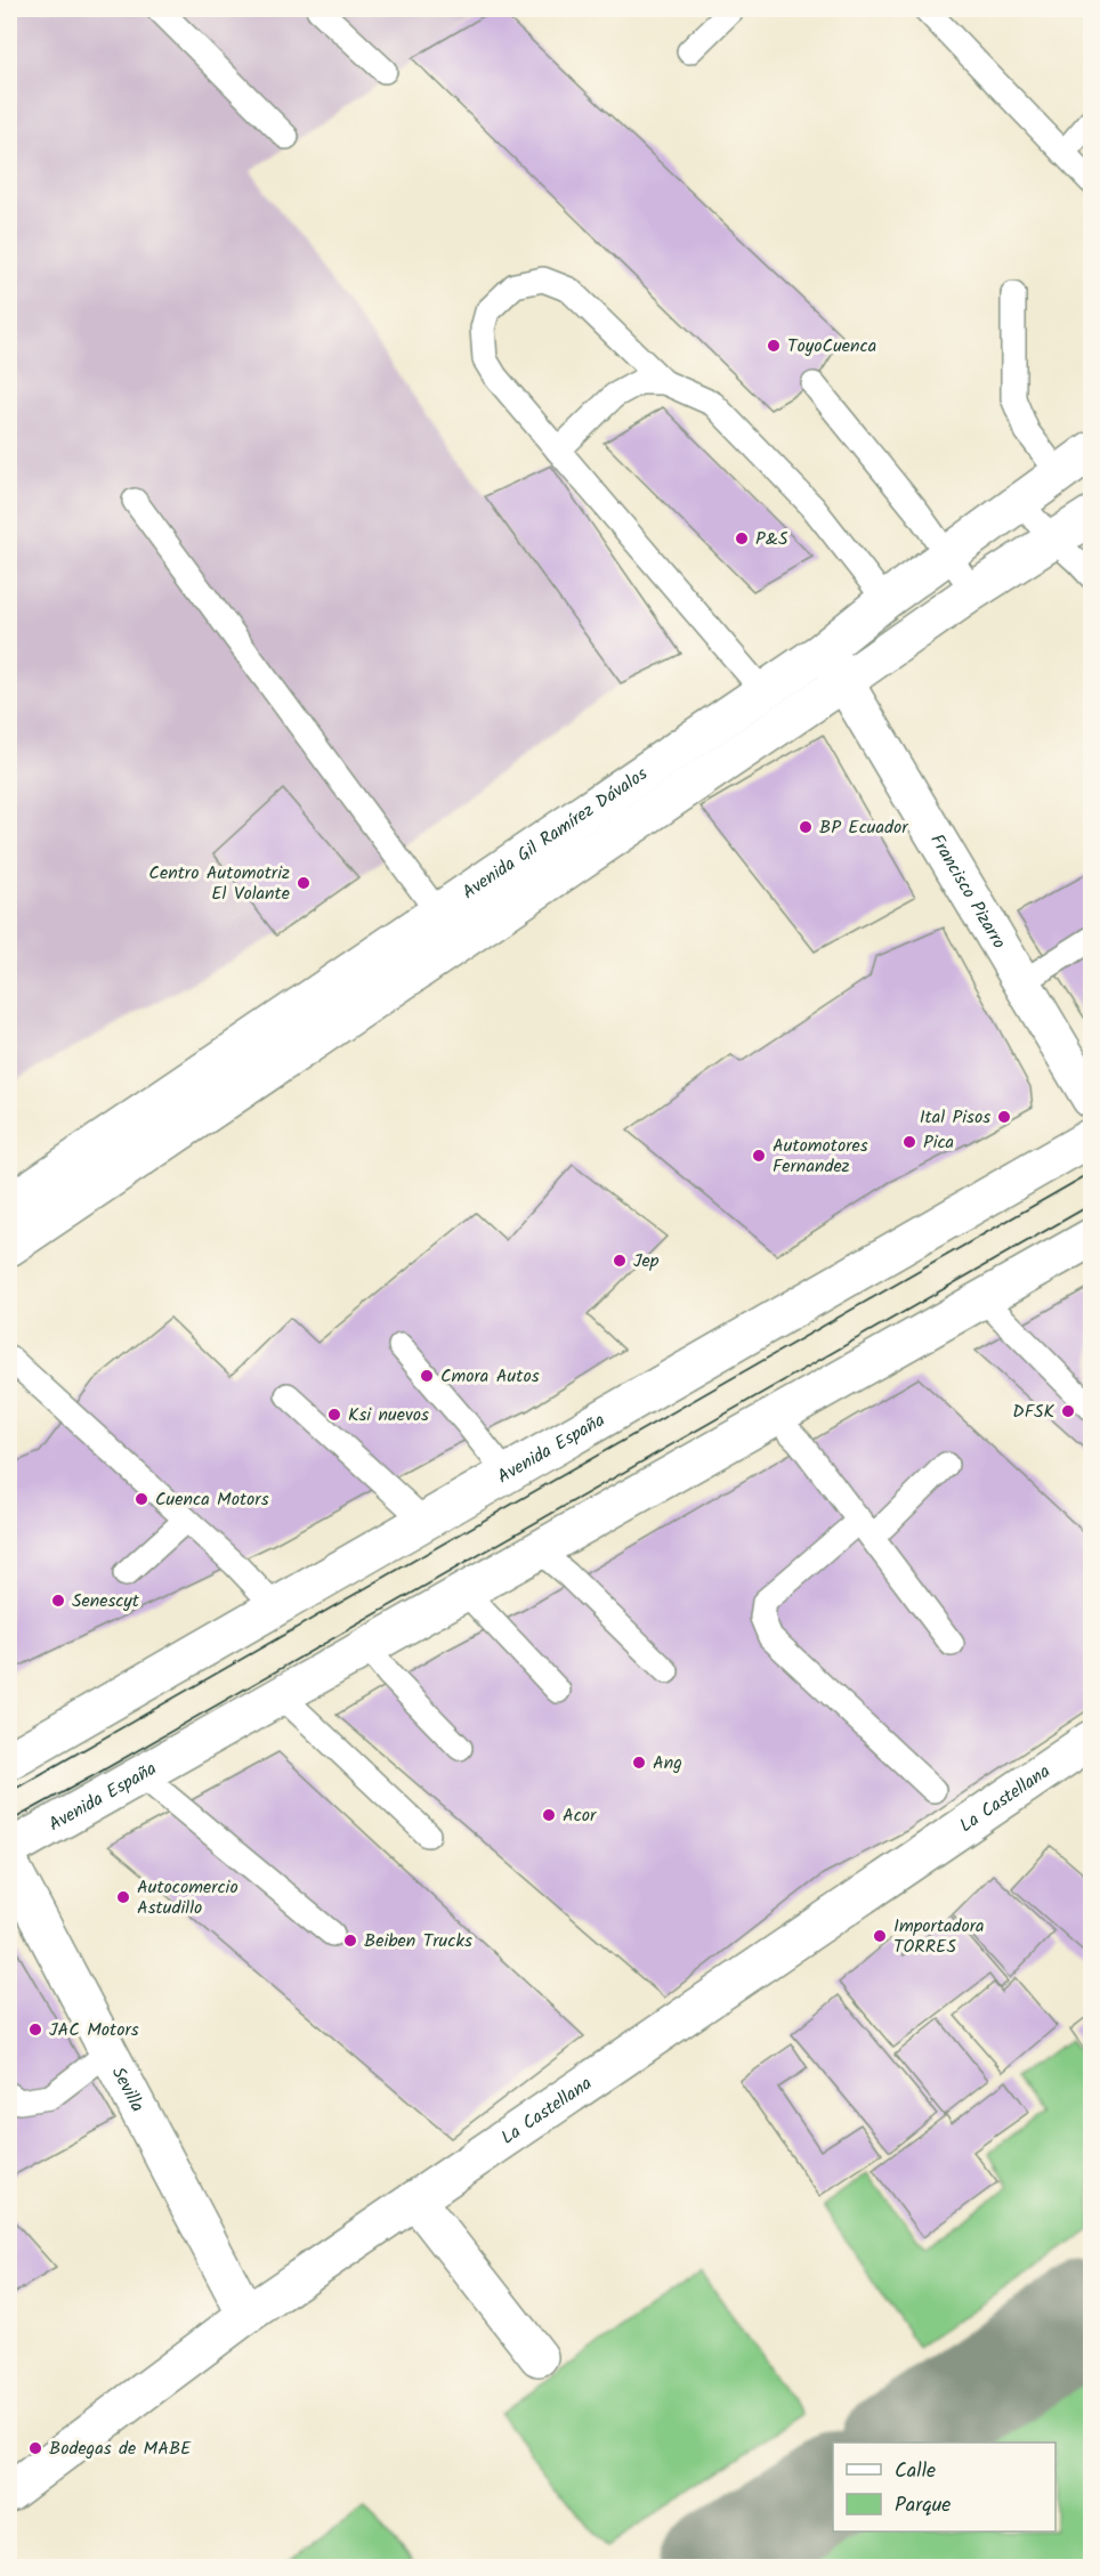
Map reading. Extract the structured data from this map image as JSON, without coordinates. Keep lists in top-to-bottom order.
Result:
{
  "streets": {
    "main road": [
      "Avenida Gil Ramírez Dávalos",
      "Francisco Pizarro",
      "Avenida España",
      "La Castellana",
      "Sevilla"
    ]
  },
  "crossings": [
    ["Avenida Gil Ramírez Dávalos", "Francisco Pizarro"],
    ["La Castellana", "Sevilla"]
  ],
  "places": [
    "ToyoCuenca",
    "P&S",
    "BP Ecuador",
    "Centro Automotriz El Volante",
    "Ital Pisos",
    "Pica",
    "Automotores Fernandez",
    "Jep",
    "Cmora Autos",
    "DFSK",
    "Ksi nuevos",
    "Cuenca Motors",
    "Senescyt",
    "Ang",
    "Acor",
    "Autocomercio Astudillo",
    "Importadora TORRES",
    "Beiben Trucks",
    "JAC Motors",
    "Bodegas de MABE"
  ],
  "legend": ["Calle", "Parque"]
}
